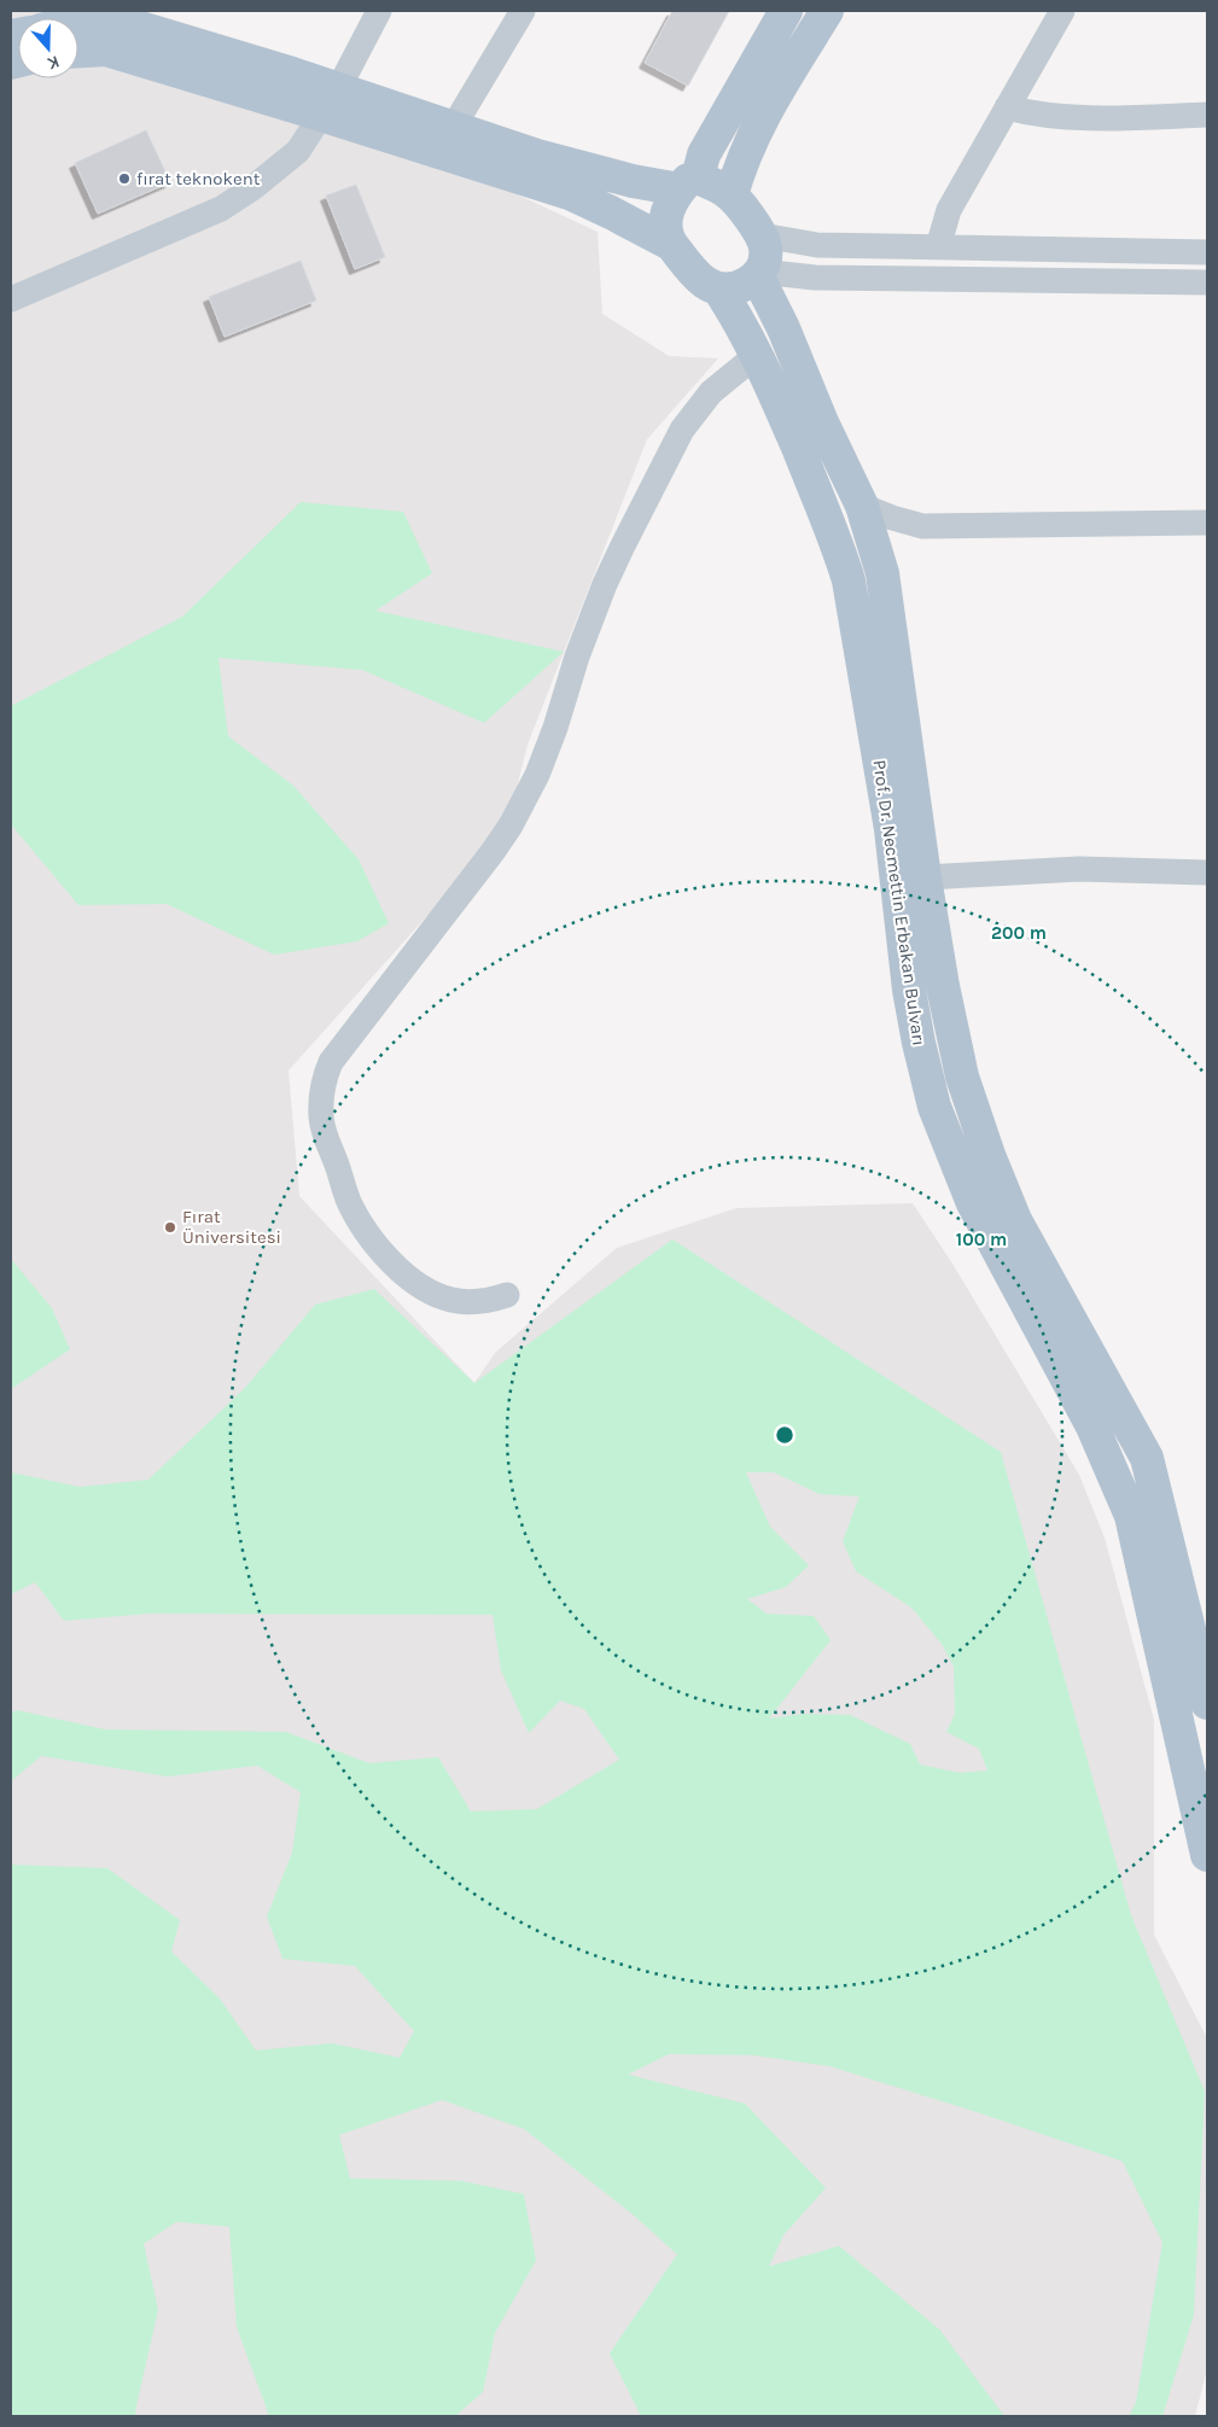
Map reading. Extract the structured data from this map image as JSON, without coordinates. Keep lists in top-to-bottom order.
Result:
{
  "streets": {
    "main road": ["Prof. Dr. Necmettin Erbakan Bulvarı"]
  },
  "places": ["fırat teknokent", "Fırat Üniversitesi"],
  "north": "bottom",
  "rings": ["200 m", "100 m"]
}
